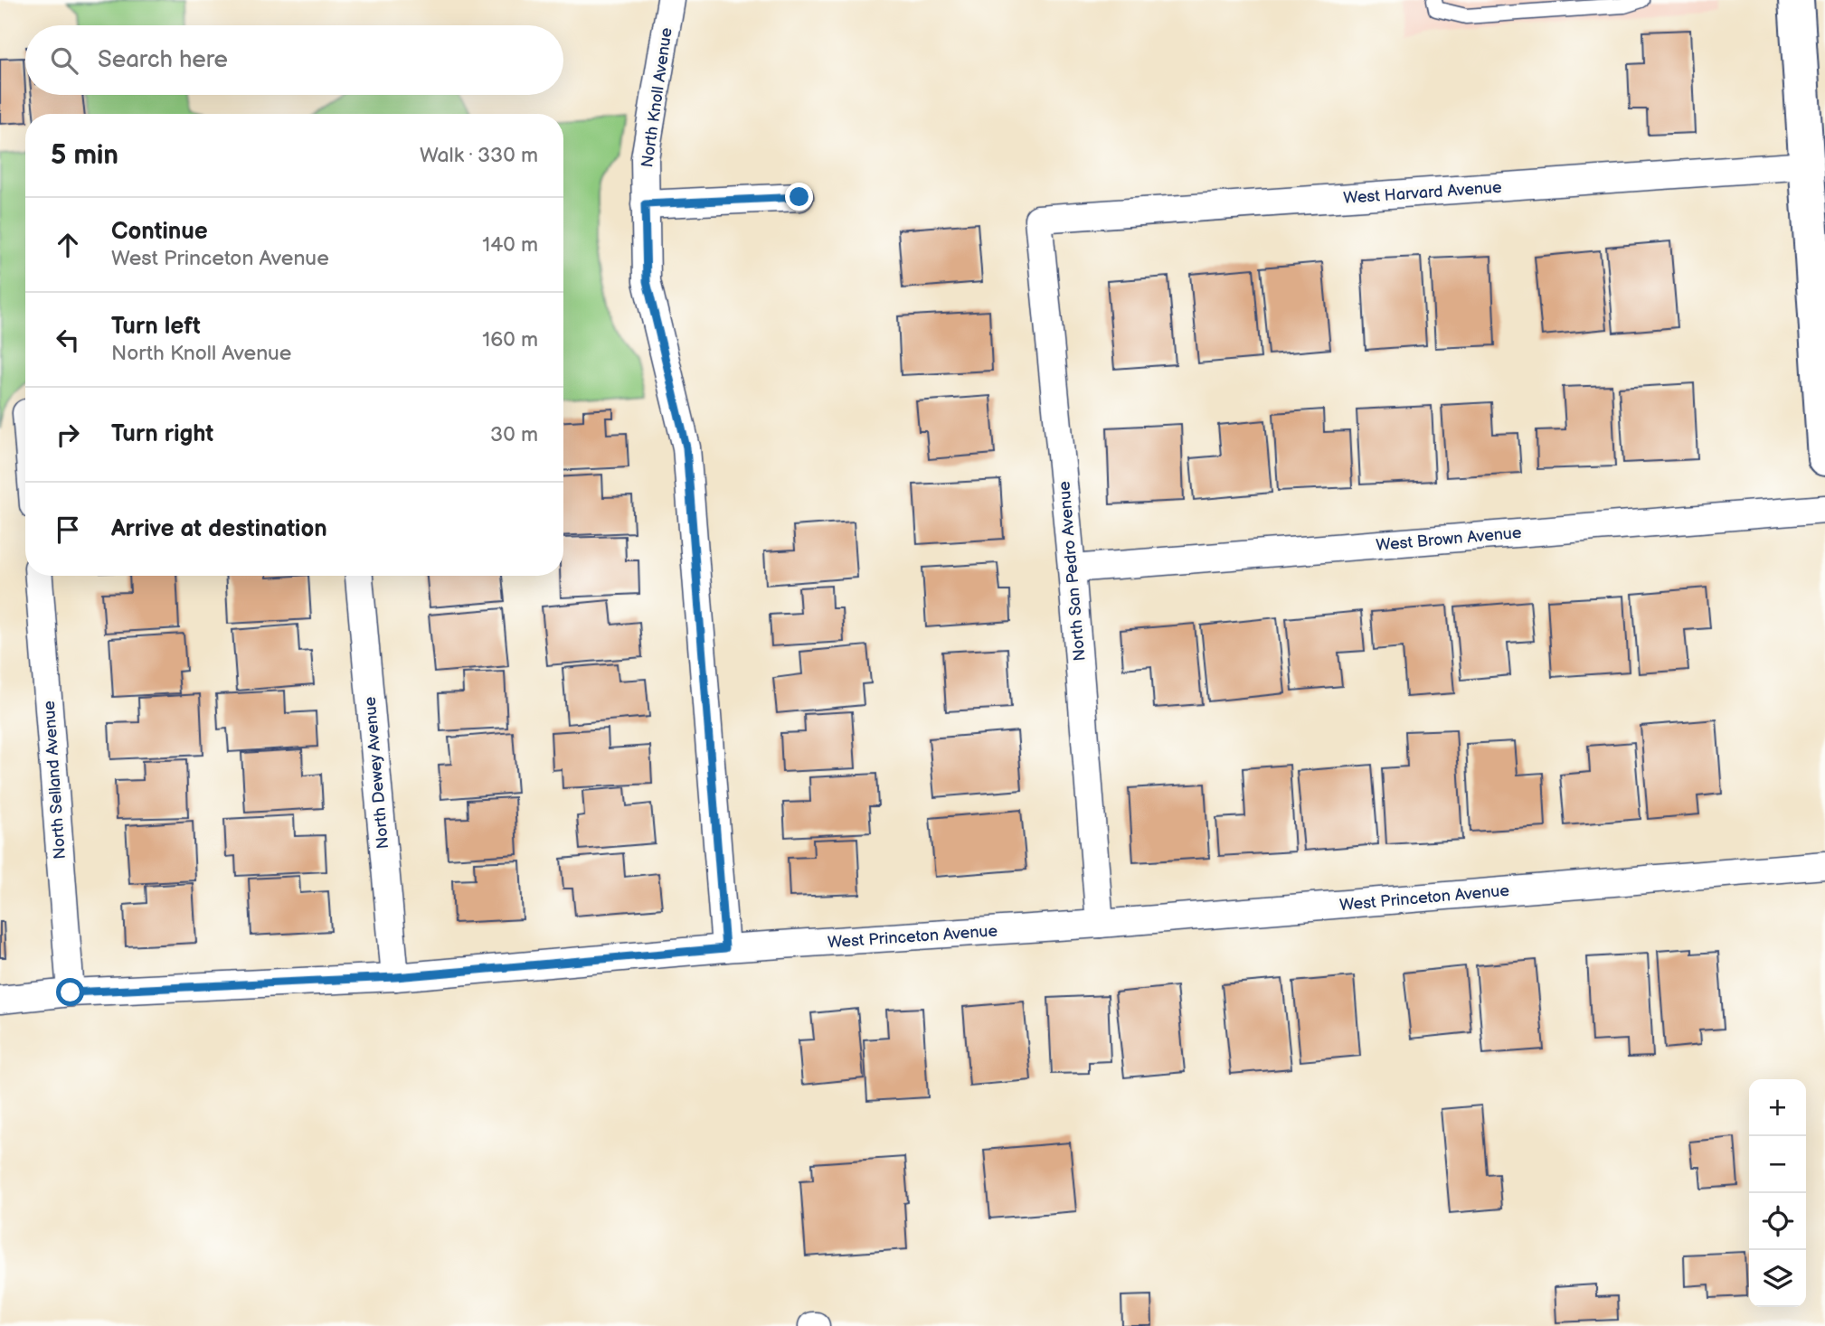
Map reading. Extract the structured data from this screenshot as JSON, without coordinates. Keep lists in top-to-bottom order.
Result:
{
  "streets": {
    "street": [
      "North Knoll Avenue",
      "West Harvard Avenue",
      "West Brown Avenue",
      "North San Pedro Avenue",
      "North Dewey Avenue",
      "North Selland Avenue",
      "West Princeton Avenue"
    ]
  },
  "crossings": [
    ["North Knoll Avenue", "West Princeton Avenue"],
    ["West Harvard Avenue", "North San Pedro Avenue"],
    ["West Brown Avenue", "North San Pedro Avenue"],
    ["North San Pedro Avenue", "West Princeton Avenue"],
    ["North Dewey Avenue", "West Princeton Avenue"],
    ["North Selland Avenue", "West Princeton Avenue"]
  ],
  "page": {
    "search": "Search here",
    "heading": ["5 min", "Walk · 330 m"],
    "list": [
      ["Continue", "West Princeton Avenue", "140 m"],
      ["Turn left", "North Knoll Avenue", "160 m"],
      ["Turn right", "30 m"],
      "Arrive at destination"
    ],
    "map_buttons": ["+", "−"]
  }
}
